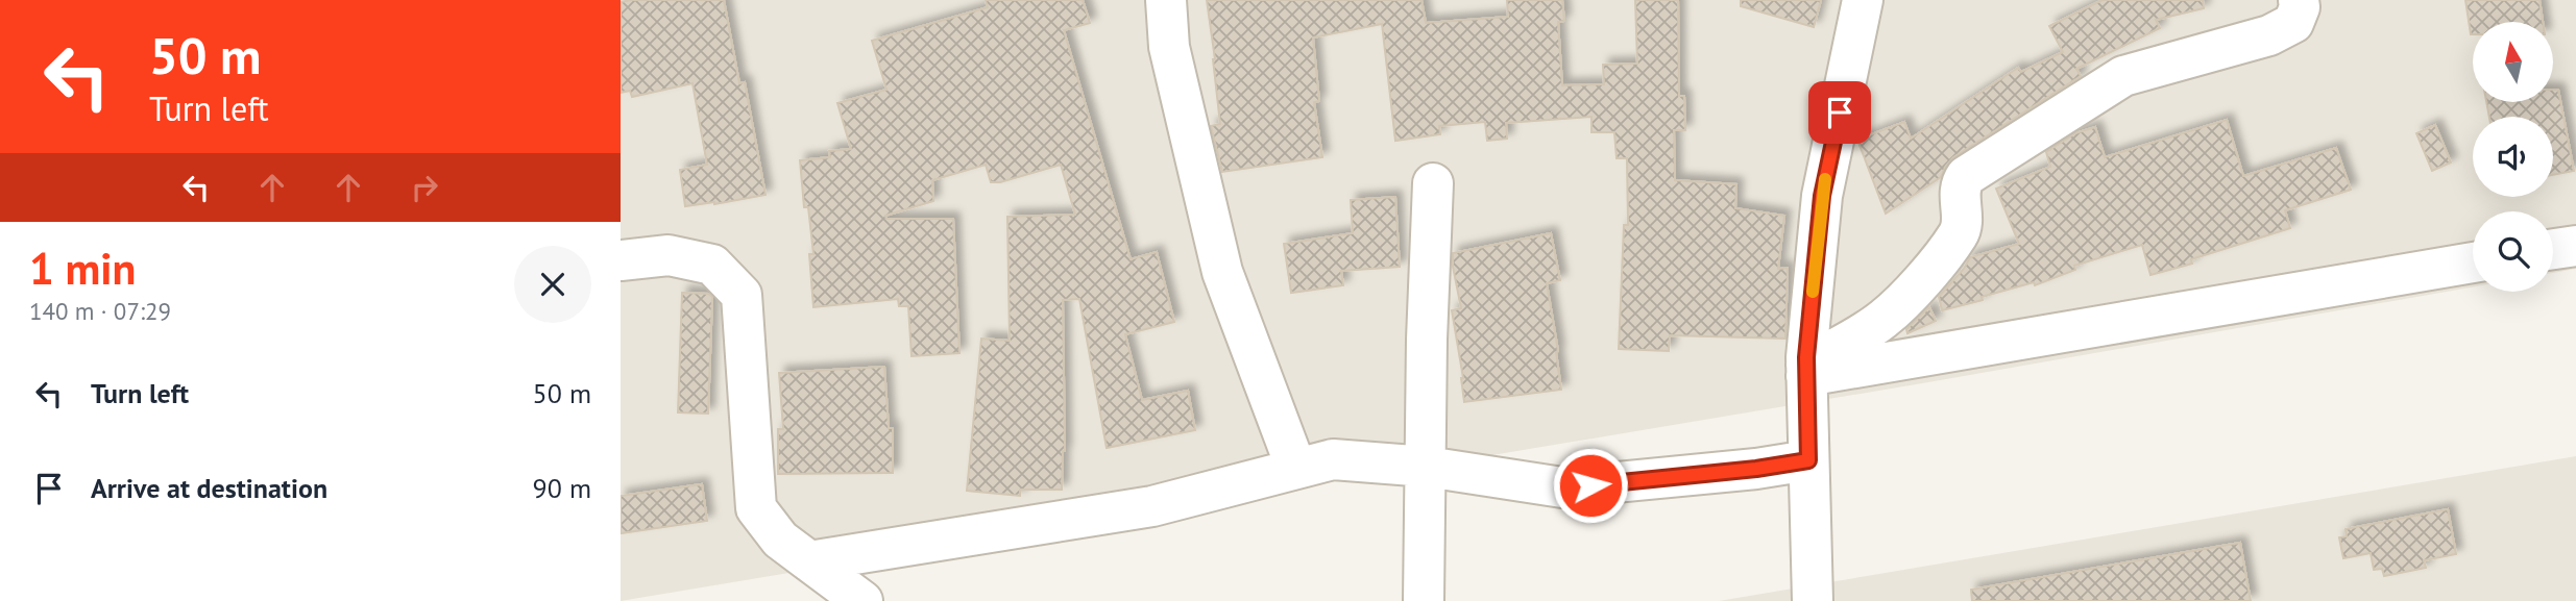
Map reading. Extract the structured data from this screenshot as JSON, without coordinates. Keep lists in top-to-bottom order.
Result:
{
  "north": "top",
  "page": {
    "turn": ["50 m", "Turn left"],
    "heading": ["1 min", "140 m · 07:29"],
    "list": [
      {
        "name": "Turn left",
        "value": "50 m"
      },
      {
        "name": "Arrive at destination",
        "value": "90 m"
      }
    ]
  }
}
